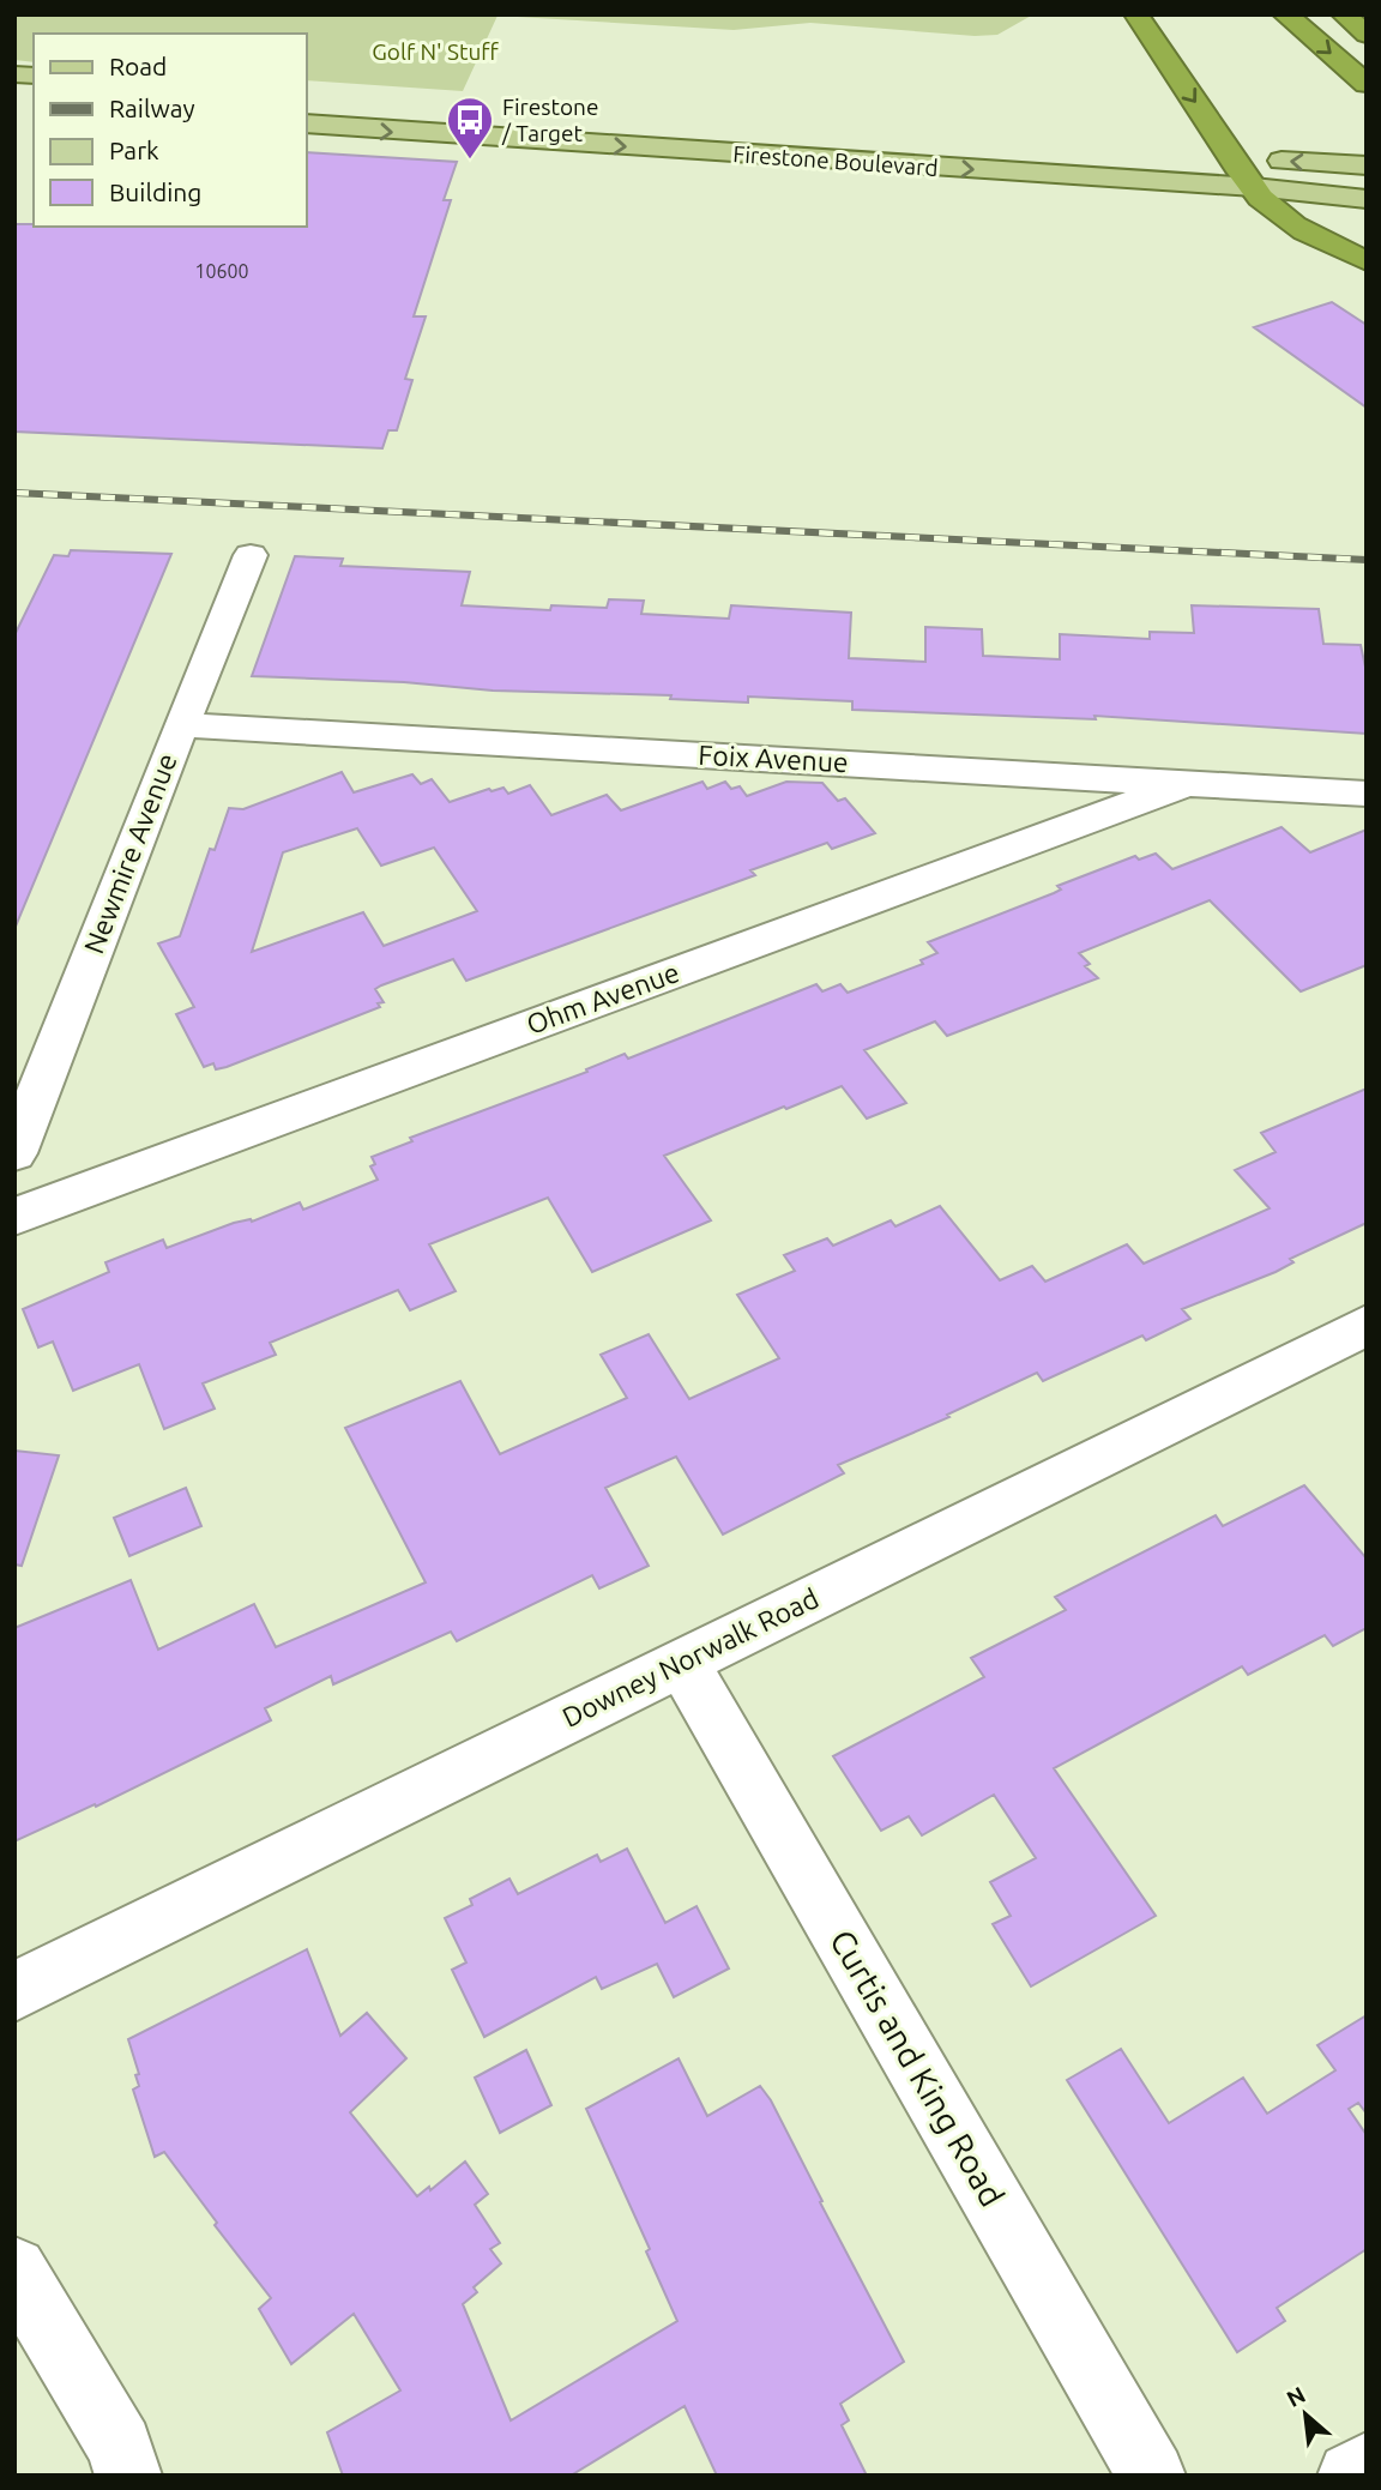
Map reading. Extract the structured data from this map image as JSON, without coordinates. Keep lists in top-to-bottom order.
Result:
{
  "streets": {
    "main road": ["Firestone Boulevard"],
    "street": [
      "Foix Avenue",
      "Newmire Avenue",
      "Ohm Avenue",
      "Downey Norwalk Road",
      "Curtis and King Road"
    ]
  },
  "crossings": [
    ["Foix Avenue", "Newmire Avenue"],
    ["Foix Avenue", "Ohm Avenue"],
    ["Downey Norwalk Road", "Curtis and King Road"]
  ],
  "one_way": ["Firestone Boulevard"],
  "parks": ["Golf N' Stuff"],
  "places": {
    "bus stop": ["Firestone / Target"]
  },
  "house_numbers": ["10600"],
  "legend": [
    "Road",
    "Railway",
    "Park",
    "Building"
  ],
  "north": "top left"
}
